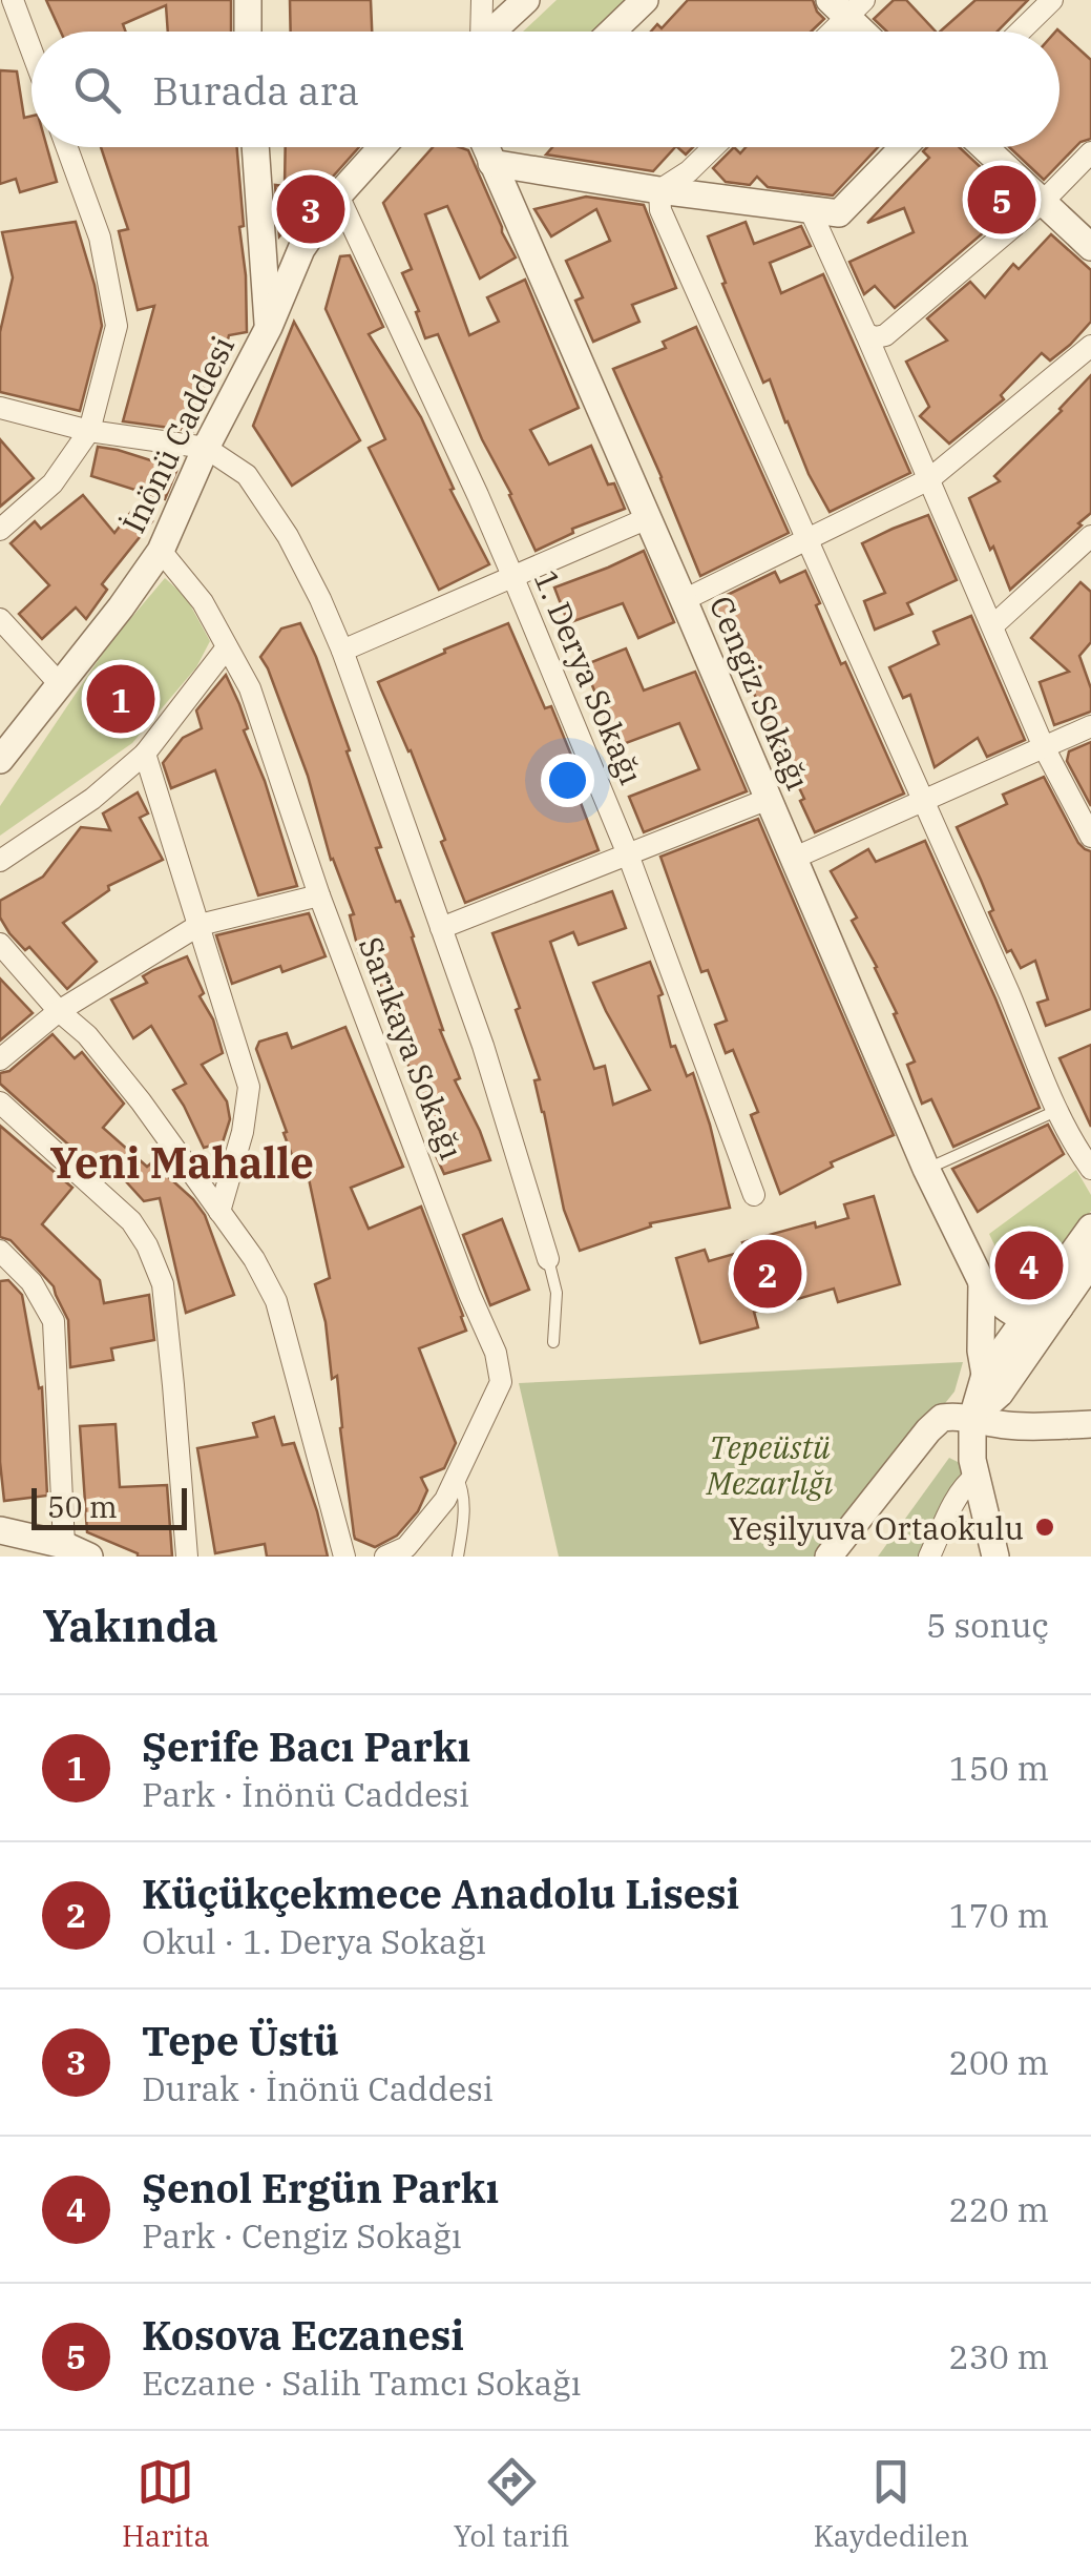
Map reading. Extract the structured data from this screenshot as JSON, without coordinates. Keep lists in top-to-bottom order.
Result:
{
  "streets": {
    "street": [
      "İnönü Caddesi",
      "1. Derya Sokağı",
      "Cengiz Sokağı",
      "Sarıkaya Sokağı"
    ]
  },
  "crossings": [
    ["İnönü Caddesi", "1. Derya Sokağı"],
    ["İnönü Caddesi", "Sarıkaya Sokağı"]
  ],
  "districts": ["Yeni Mahalle"],
  "parks": ["Tepeüstü Mezarlığı"],
  "places": ["Yeşilyuva Ortaokulu"],
  "scale_bar": "50 m",
  "page": {
    "search": "Burada ara",
    "pins": [
      "5",
      "3",
      "1",
      "4",
      "2"
    ],
    "scale": "50 m",
    "heading": ["Yakında", "5 sonuç"],
    "list": [
      {
        "mark": "1",
        "name": "Şerife Bacı Parkı",
        "note": "Park · İnönü Caddesi",
        "value": "150 m"
      },
      {
        "mark": "2",
        "name": "Küçükçekmece Anadolu Lisesi",
        "note": "Okul · 1. Derya Sokağı",
        "value": "170 m"
      },
      {
        "mark": "3",
        "name": "Tepe Üstü",
        "note": "Durak · İnönü Caddesi",
        "value": "200 m"
      },
      {
        "mark": "4",
        "name": "Şenol Ergün Parkı",
        "note": "Park · Cengiz Sokağı",
        "value": "220 m"
      },
      {
        "mark": "5",
        "name": "Kosova Eczanesi",
        "note": "Eczane · Salih Tamcı Sokağı",
        "value": "230 m"
      }
    ],
    "nav": ["Harita", "Yol tarifi", "Kaydedilen"]
  }
}
